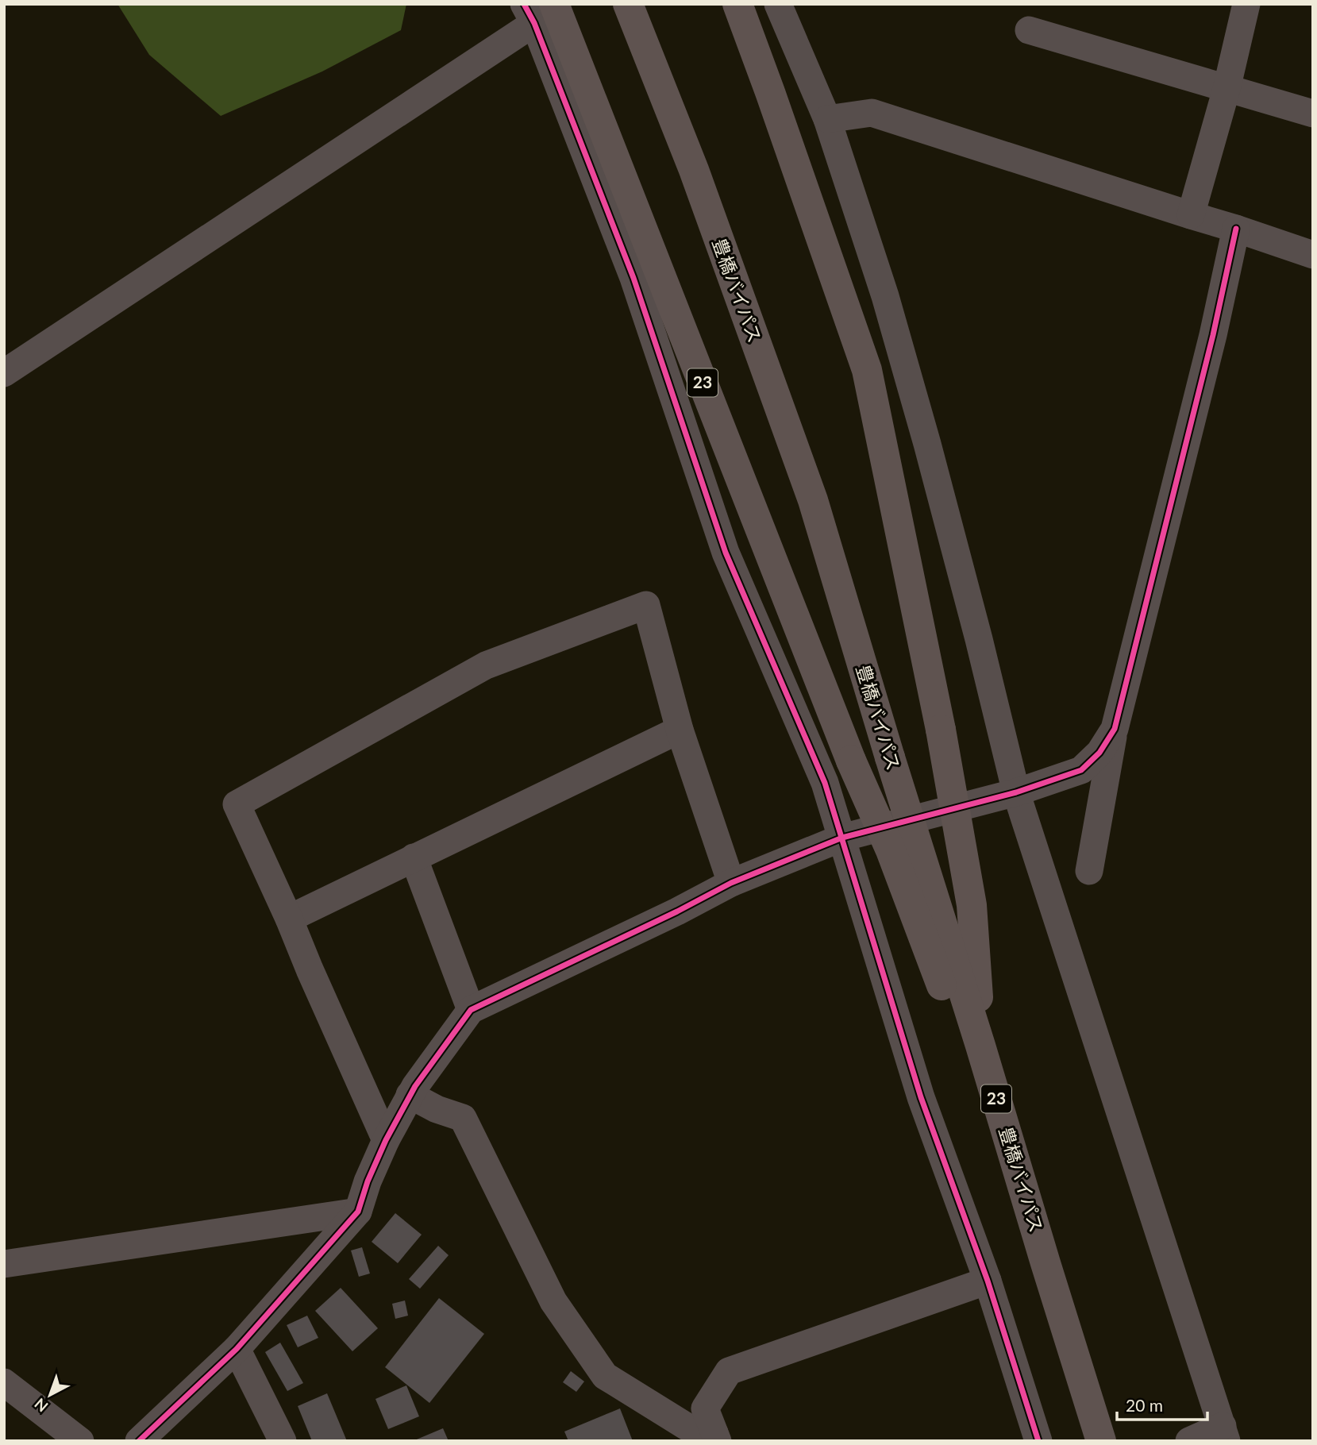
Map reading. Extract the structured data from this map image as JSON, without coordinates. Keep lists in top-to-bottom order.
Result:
{
  "streets": {
    "highway": ["豊橋バイパス", "23"]
  },
  "crossings": [
    ["豊橋バイパス", "23"]
  ],
  "scale_bar": "20 m",
  "north": "bottom left"
}
